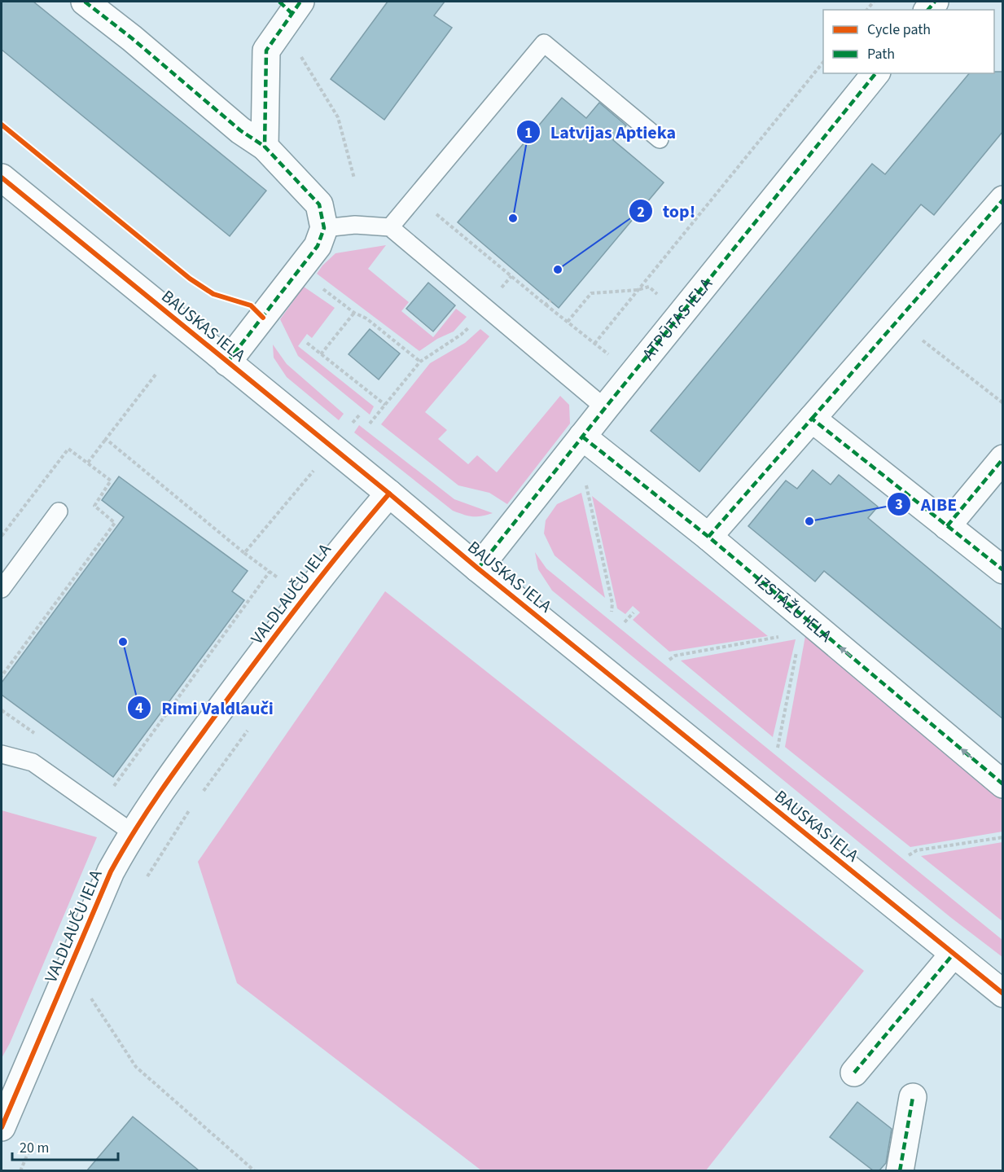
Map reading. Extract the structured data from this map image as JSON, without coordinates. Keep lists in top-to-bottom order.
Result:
{
  "streets": {
    "street": [
      "ATPŪTAS IELA",
      "BAUSKAS IELA",
      "VALDLAUČU IELA",
      "IZSTĀŽU IELA"
    ]
  },
  "crossings": [
    ["ATPŪTAS IELA", "BAUSKAS IELA"],
    ["ATPŪTAS IELA", "IZSTĀŽU IELA"],
    ["BAUSKAS IELA", "VALDLAUČU IELA"]
  ],
  "places": [
    "Latvijas Aptieka",
    "top!",
    "AIBE",
    "Rimi Valdlauči"
  ],
  "legend": ["Cycle path", "Path"],
  "scale_bar": "20 m"
}
